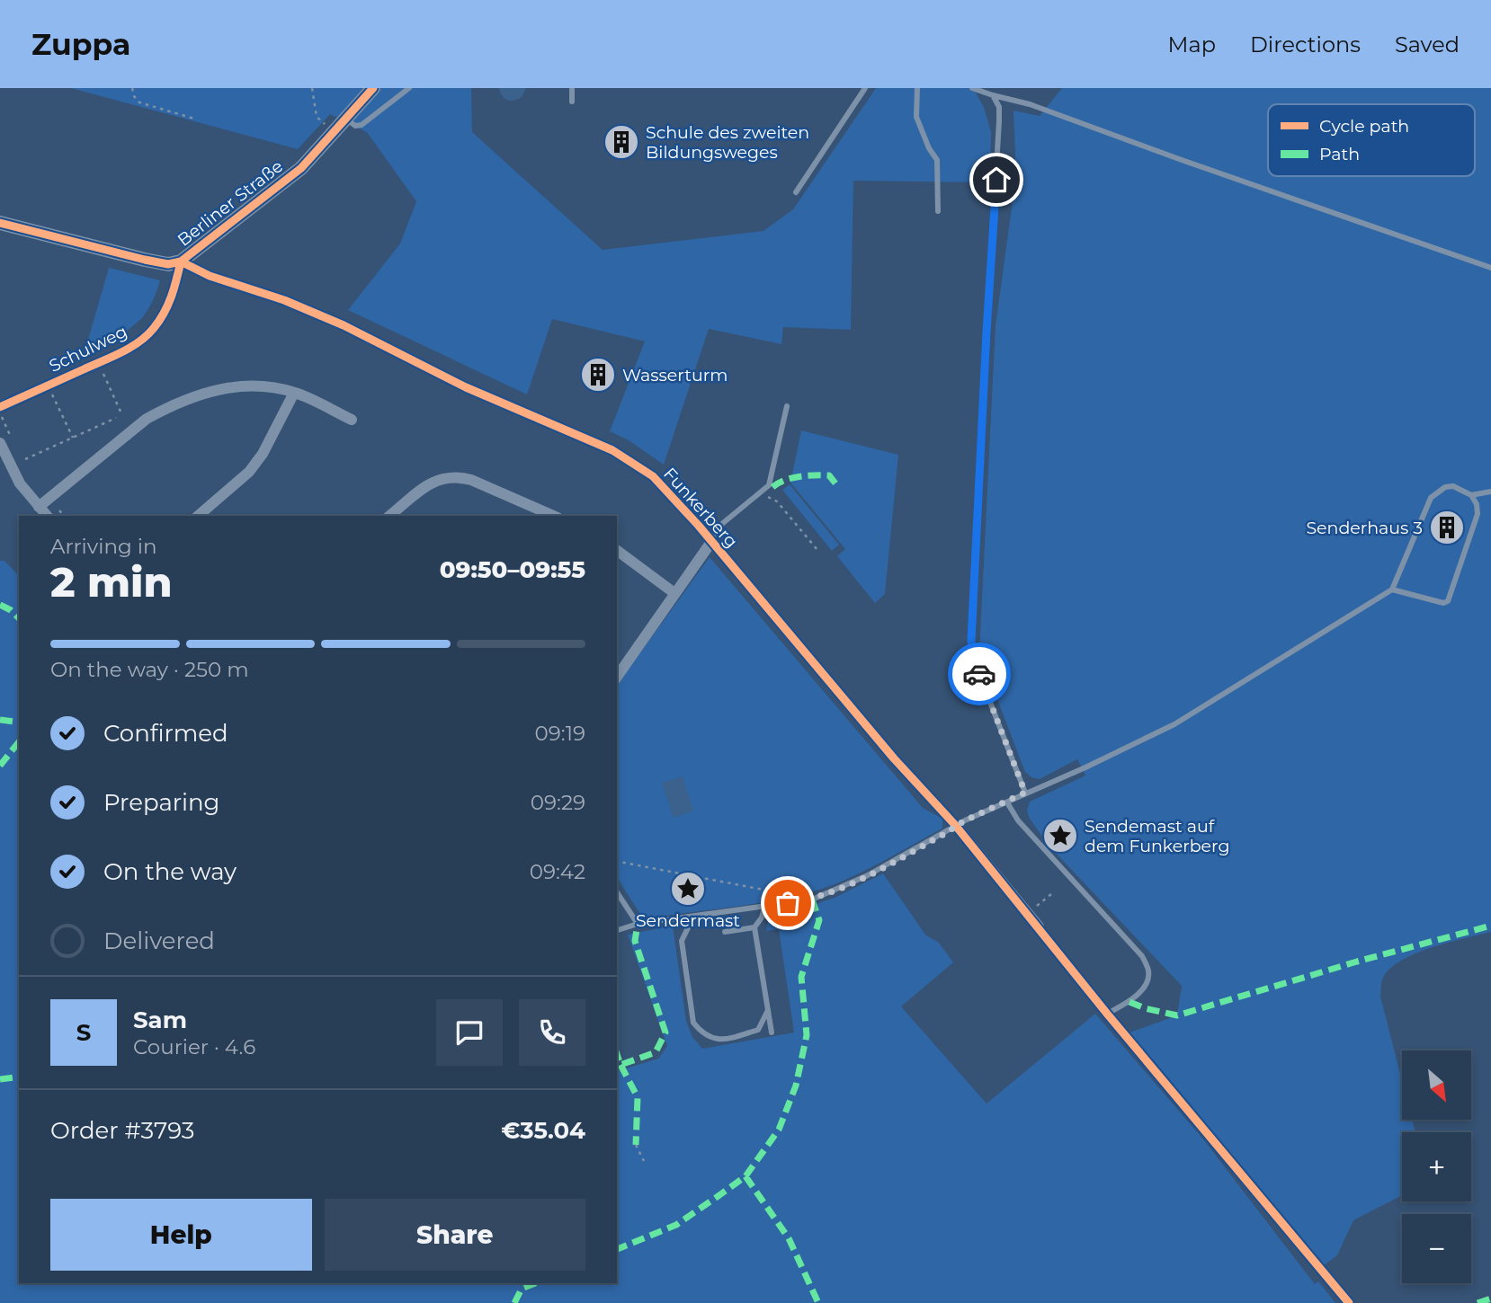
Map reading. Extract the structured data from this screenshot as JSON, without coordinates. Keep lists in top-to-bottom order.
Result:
{
  "streets": {
    "street": ["Berliner Straße", "Schulweg", "Funkerberg"]
  },
  "crossings": [
    ["Berliner Straße", "Schulweg"],
    ["Berliner Straße", "Funkerberg"],
    ["Schulweg", "Funkerberg"]
  ],
  "places": {
    "building": ["Schule des zweiten Bildungsweges", "Wasserturm", "Senderhaus 3"],
    "place": ["Sendemast auf dem Funkerberg", "Sendermast"]
  },
  "legend": ["Cycle path", "Path"],
  "north": "bottom right",
  "page": {
    "header": "Zuppa",
    "nav": ["Map", "Directions", "Saved"],
    "heading": ["2 min", "Arriving in", "09:50–09:55"],
    "panel": [
      "Sam",
      "Courier · 4.6",
      "Order #3793",
      "€35.04"
    ],
    "bar": "On the way · 250 m",
    "list": [
      ["Confirmed", "09:19"],
      ["Preparing", "09:29"],
      ["On the way", "09:42"],
      "Delivered"
    ],
    "round": "S",
    "map_buttons": ["+", "−"],
    "buttons": ["Help", "Share"]
  }
}
